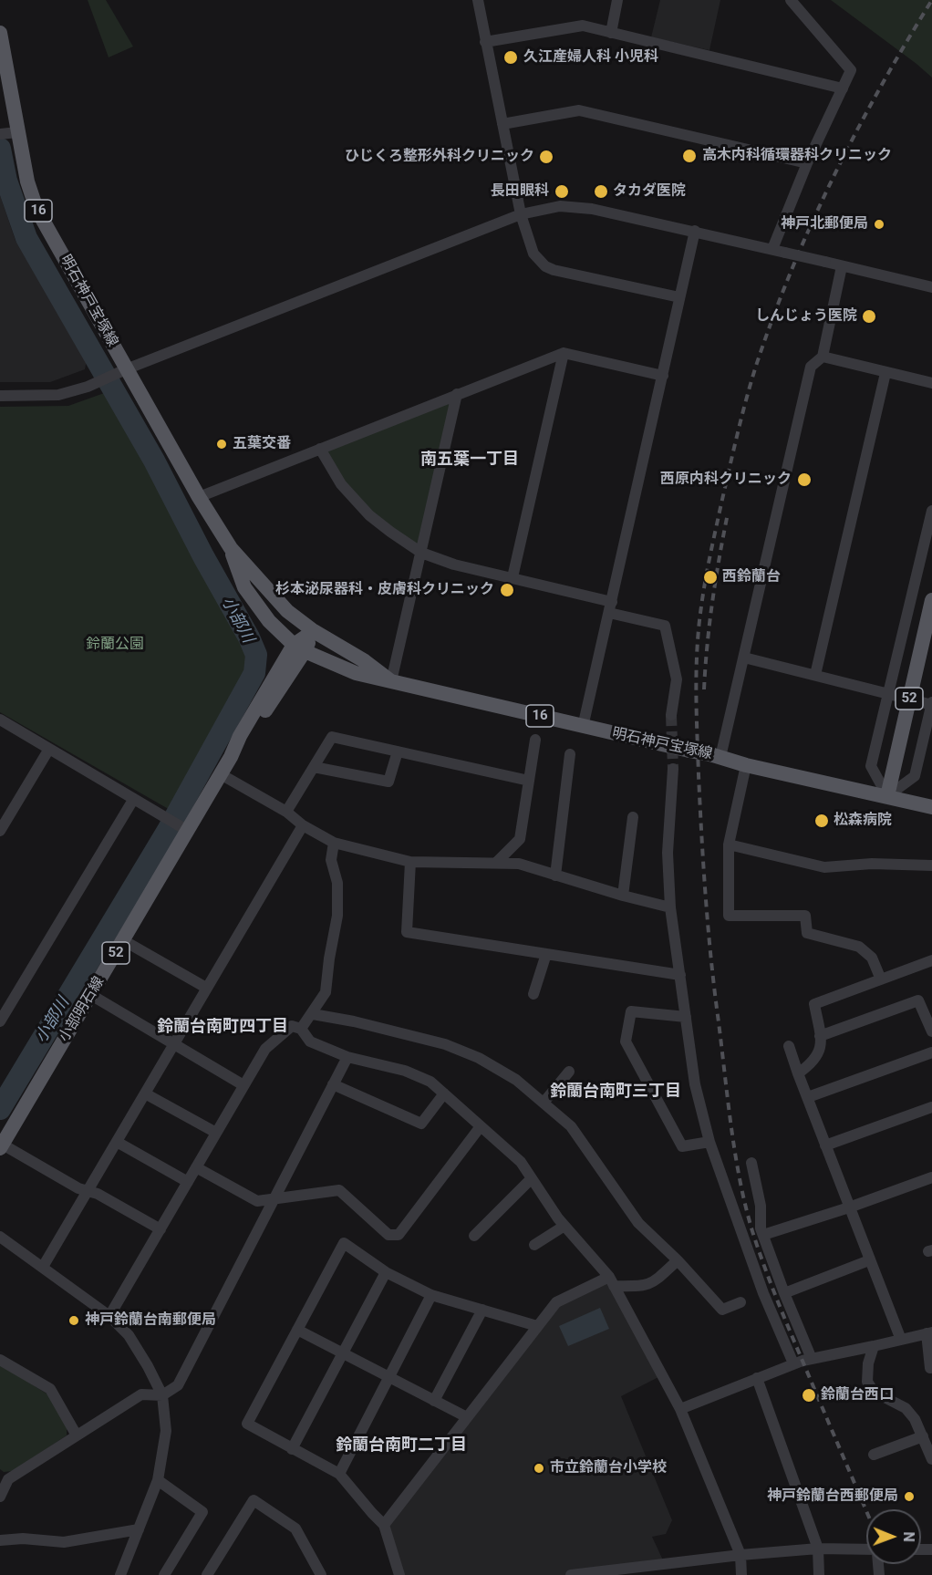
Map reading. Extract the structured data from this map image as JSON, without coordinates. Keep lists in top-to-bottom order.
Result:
{
  "streets": {
    "main road": [
      "16",
      "明石神戸宝塚線",
      "52",
      "小部明石線"
    ]
  },
  "crossings": [
    ["明石神戸宝塚線", "52"],
    ["明石神戸宝塚線", "小部明石線"]
  ],
  "districts": [
    "南五葉一丁目",
    "鈴蘭台南町四丁目",
    "鈴蘭台南町三丁目",
    "鈴蘭台南町二丁目"
  ],
  "water": ["小部川"],
  "parks": ["鈴蘭公園"],
  "places": [
    "久江産婦人科 小児科",
    "高木内科循環器科クリニック",
    "ひじくろ整形外科クリニック",
    "長田眼科",
    "タカダ医院",
    "神戸北郵便局",
    "しんじょう医院",
    "五葉交番",
    "西原内科クリニック",
    "西鈴蘭台",
    "杉本泌尿器科・皮膚科クリニック",
    "松森病院",
    "神戸鈴蘭台南郵便局",
    "鈴蘭台西口",
    "市立鈴蘭台小学校",
    "神戸鈴蘭台西郵便局"
  ],
  "north": "right"
}
